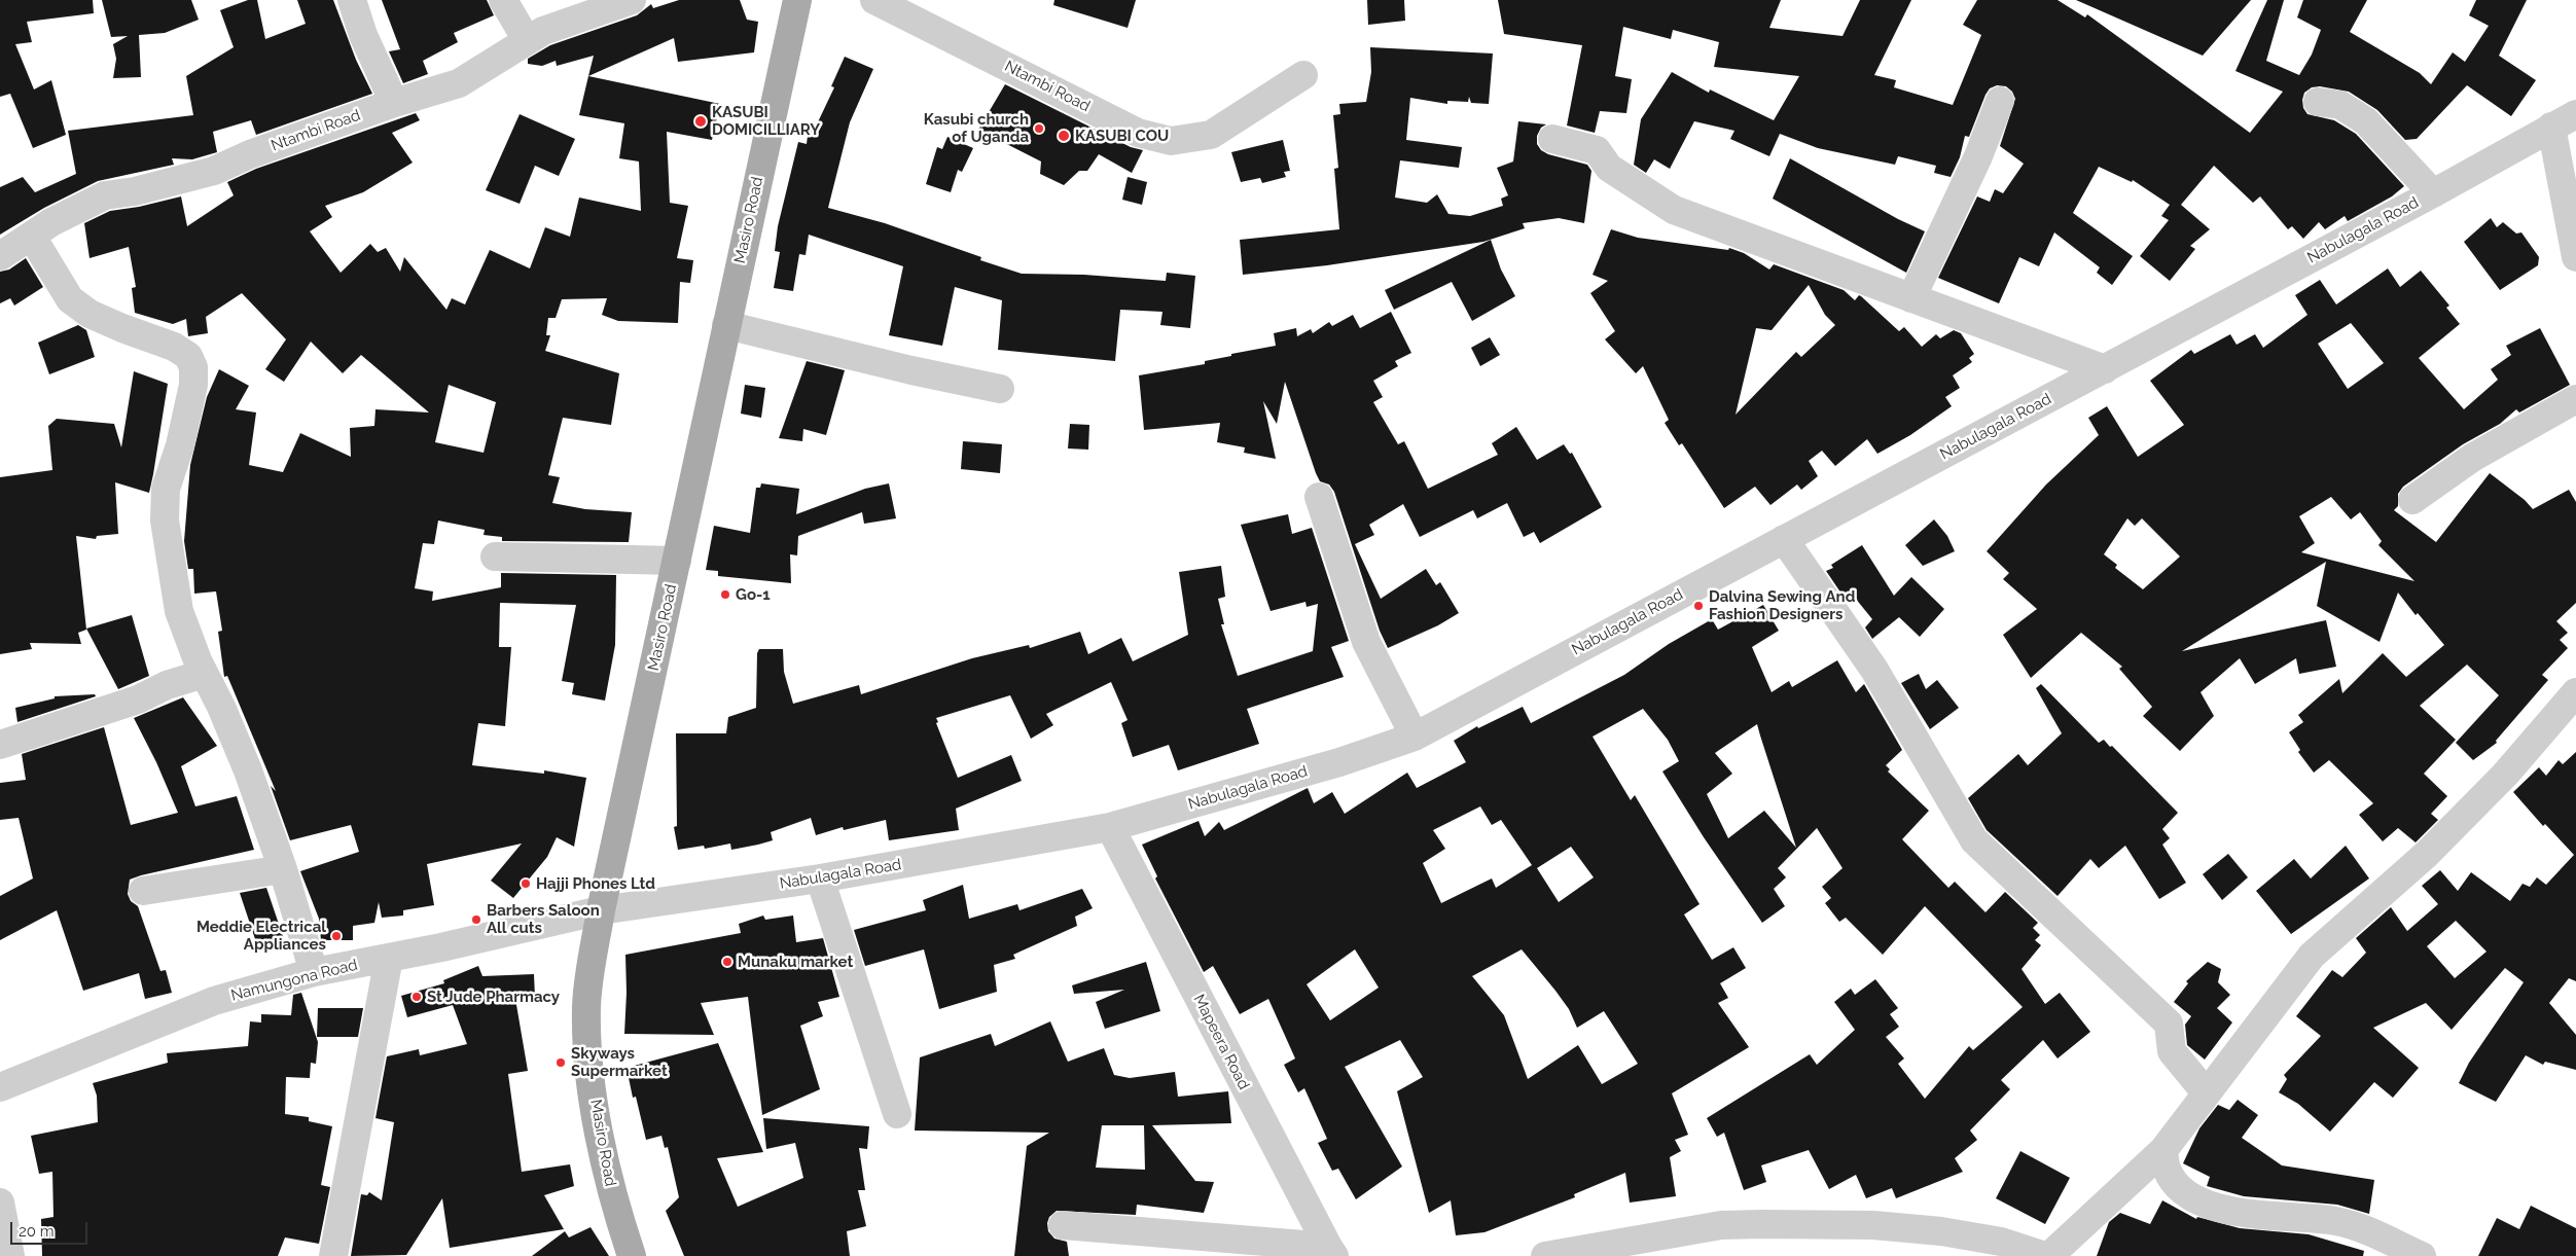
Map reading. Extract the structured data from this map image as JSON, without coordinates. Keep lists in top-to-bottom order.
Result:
{
  "streets": {
    "main road": ["Masiro Road"],
    "street": [
      "Ntambi Road",
      "Nabulagala Road",
      "Namungona Road",
      "Mapeera Road"
    ]
  },
  "crossings": [
    ["Masiro Road", "Nabulagala Road"],
    ["Masiro Road", "Namungona Road"],
    ["Nabulagala Road", "Namungona Road"],
    ["Nabulagala Road", "Mapeera Road"]
  ],
  "places": [
    "KASUBI DOMICILLIARY",
    "Kasubi church of Uganda",
    "KASUBI COU",
    "Go-1",
    "Dalvina Sewing And Fashion Designers",
    "Hajji Phones Ltd",
    "Barbers Saloon All cuts",
    "Meddie Electrical Appliances",
    "Munaku market",
    "St Jude Pharmacy",
    "Skyways Supermarket"
  ],
  "scale_bar": "20 m"
}
